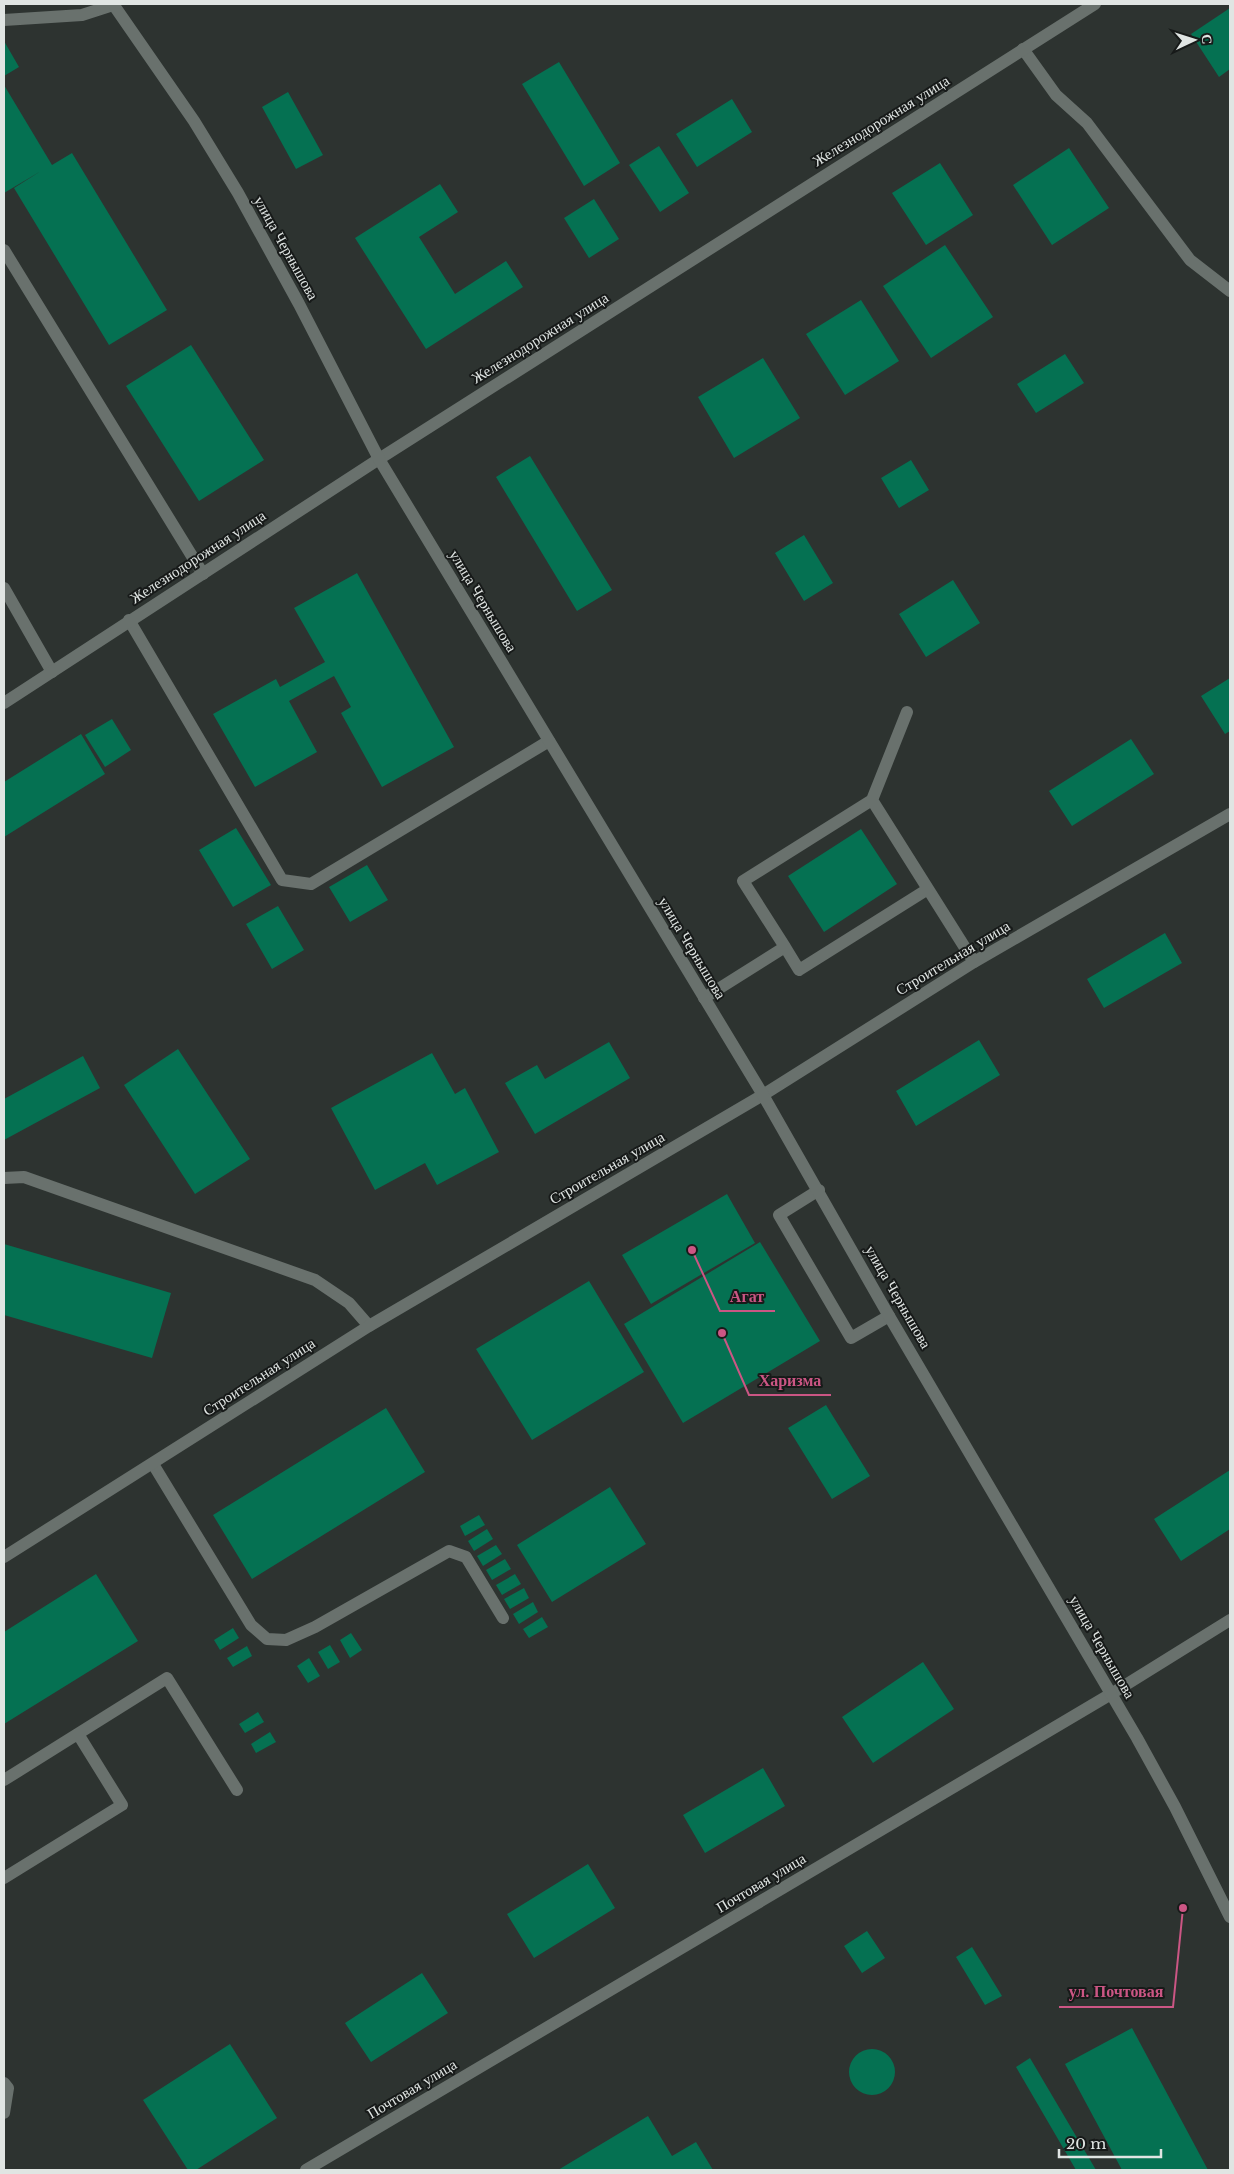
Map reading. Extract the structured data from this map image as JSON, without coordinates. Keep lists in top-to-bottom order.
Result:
{
  "streets": {
    "street": [
      "Железнодорожная улица",
      "улица Чернышова",
      "Строительная улица",
      "Почтовая улица"
    ]
  },
  "crossings": [
    ["Железнодорожная улица", "улица Чернышова"],
    ["улица Чернышова", "Строительная улица"],
    ["улица Чернышова", "Почтовая улица"]
  ],
  "places": ["Агат", "Харизма", "ул. Почтовая"],
  "scale_bar": "20 m",
  "north": "right"
}
